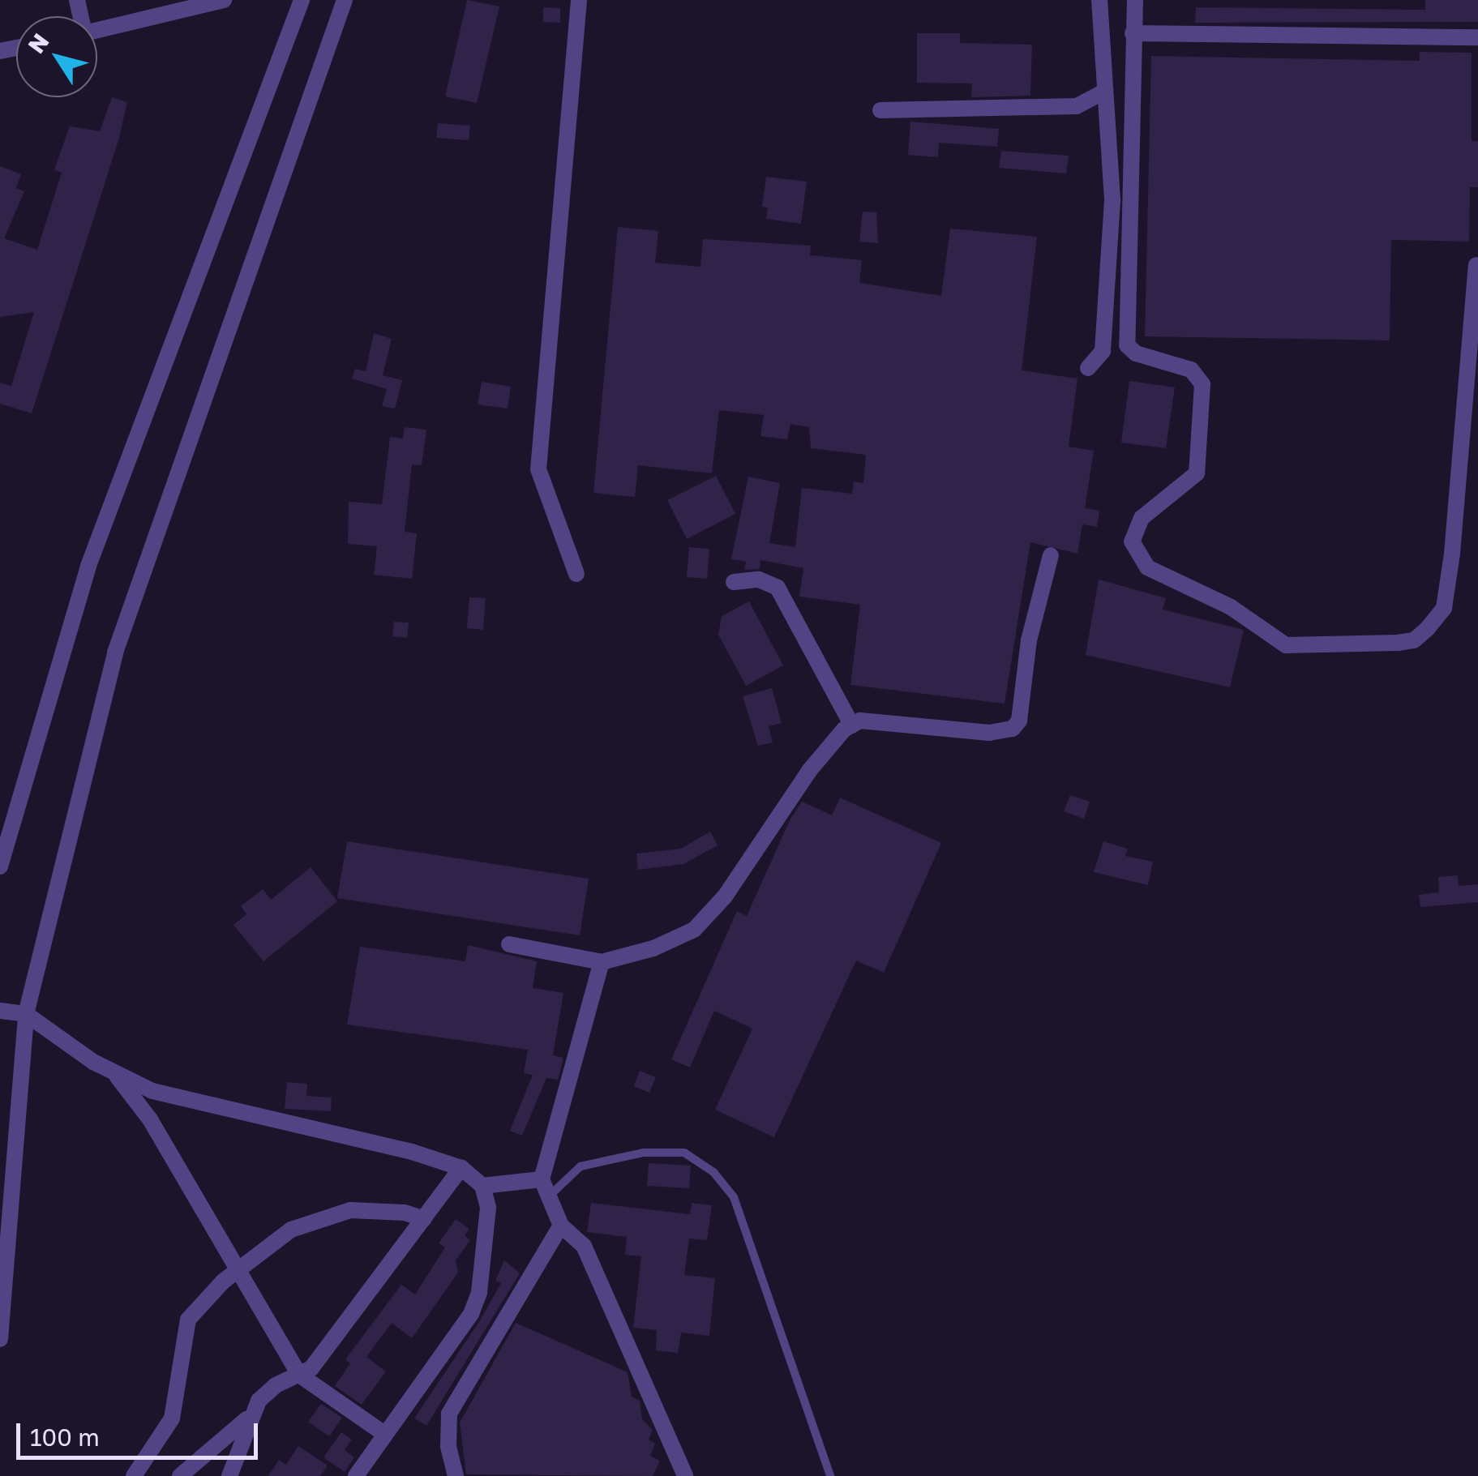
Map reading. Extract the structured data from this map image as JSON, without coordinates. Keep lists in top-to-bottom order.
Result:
{
  "scale_bar": "100 m",
  "north": "top left"
}
